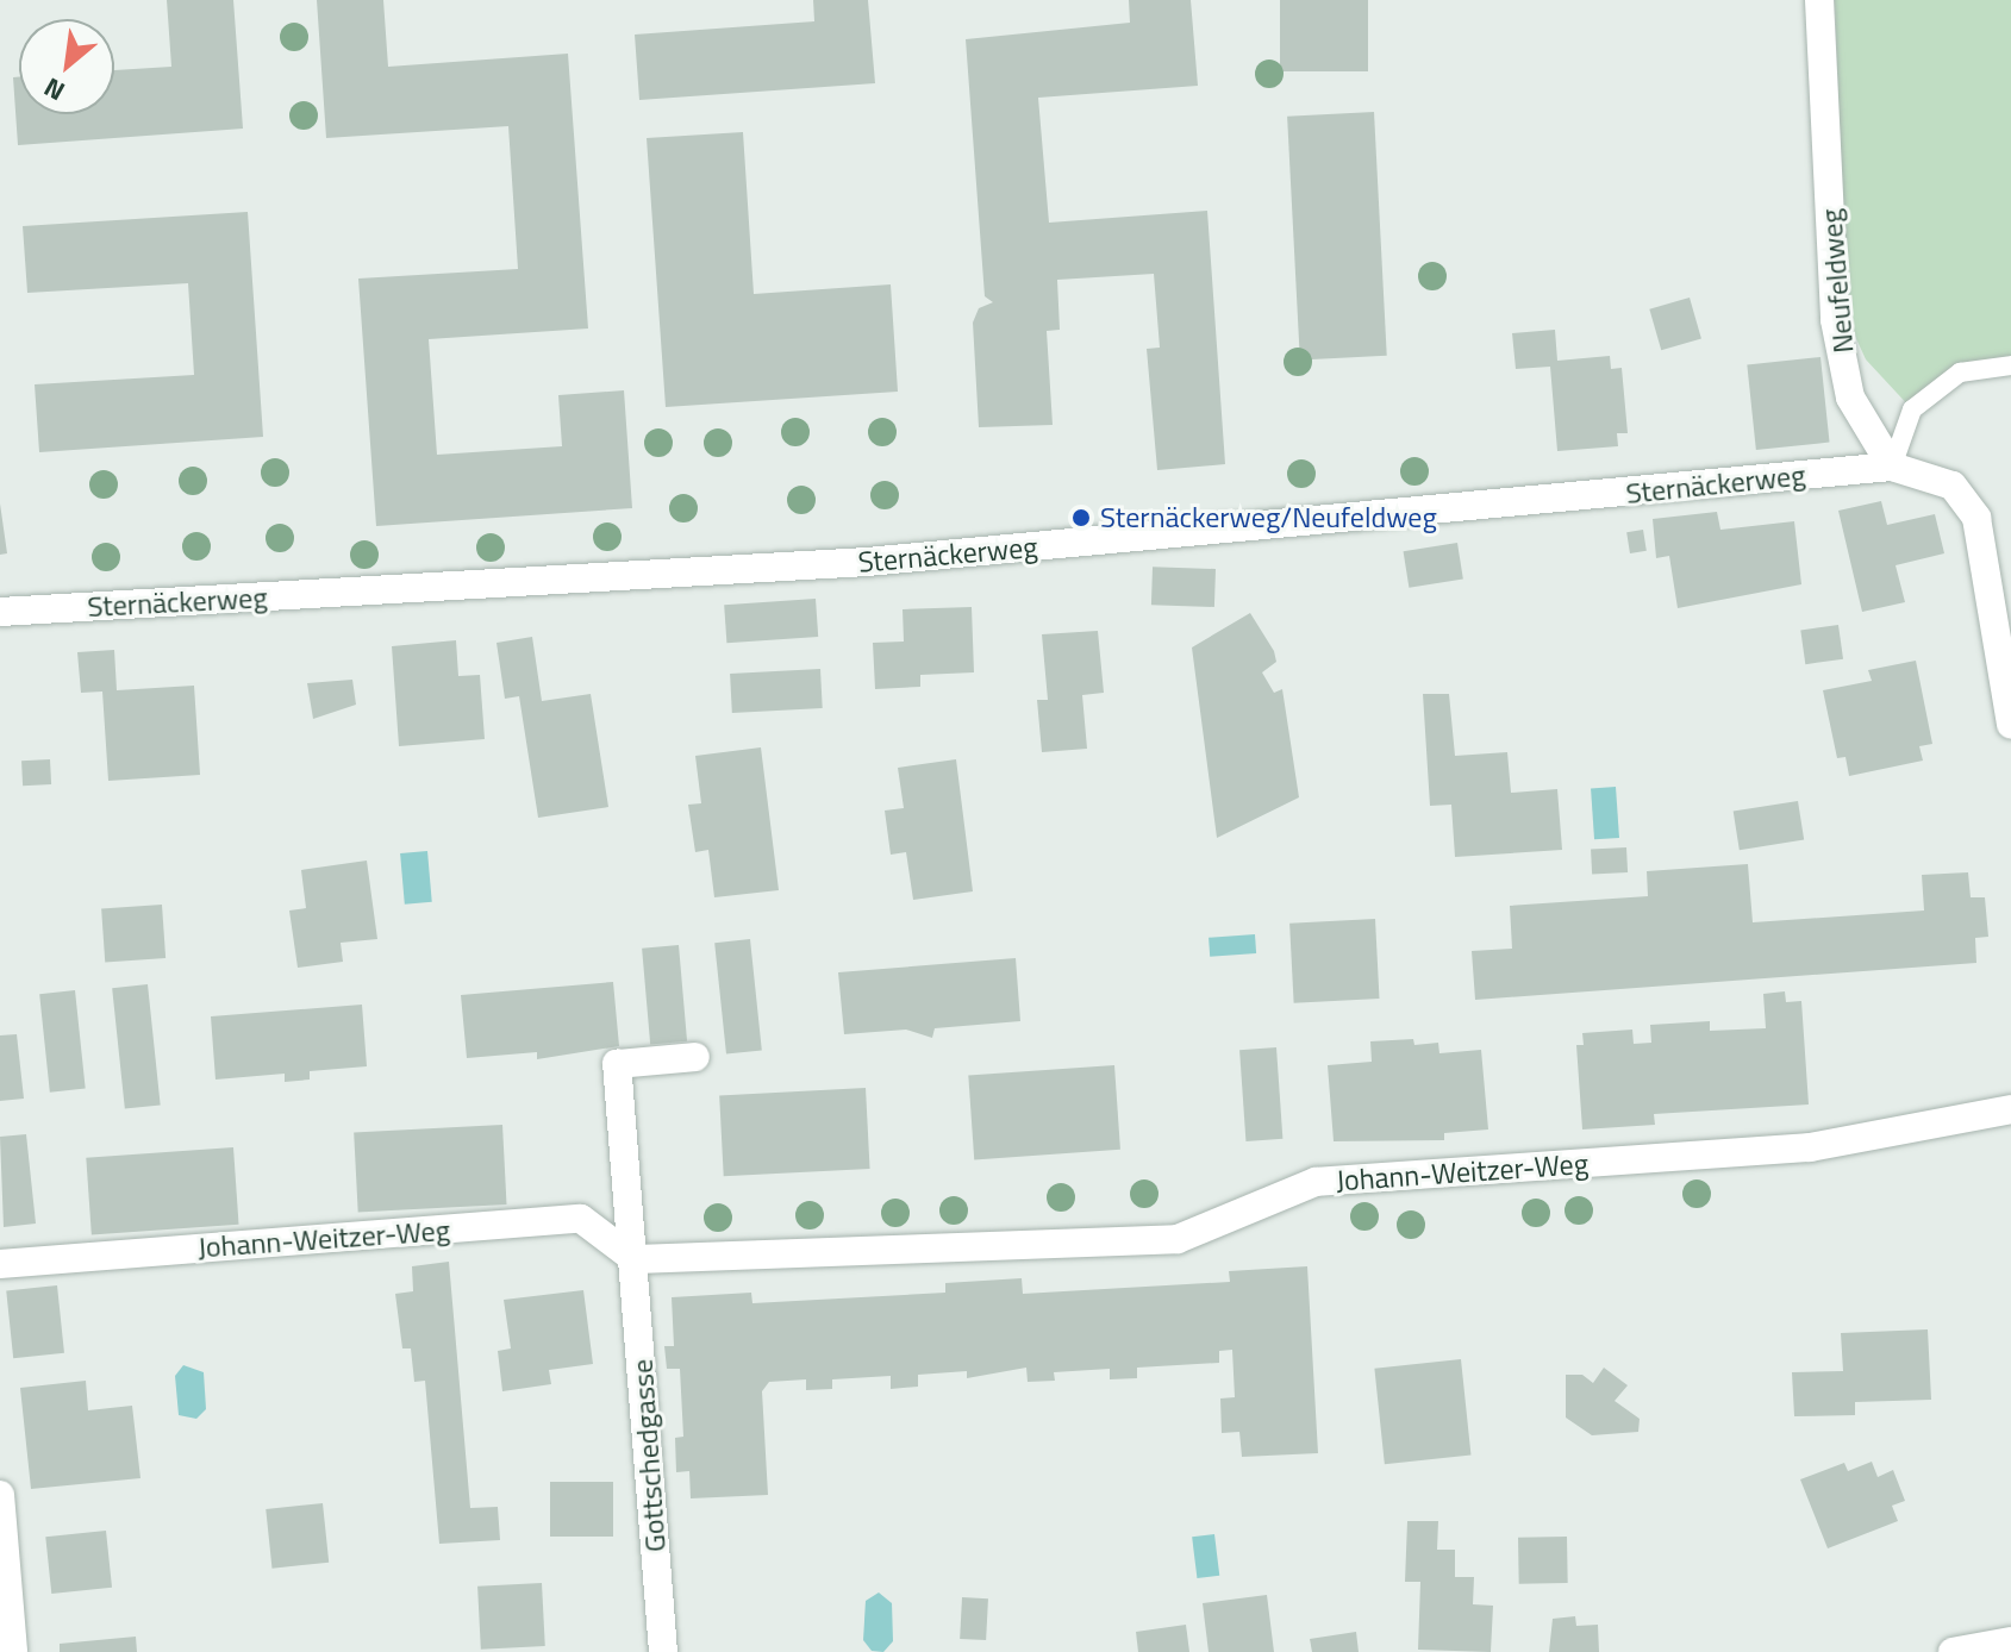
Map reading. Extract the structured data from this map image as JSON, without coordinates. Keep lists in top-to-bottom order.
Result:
{
  "streets": {
    "street": [
      "Neufeldweg",
      "Sternäckerweg",
      "Johann-Weitzer-Weg",
      "Gottschedgasse"
    ]
  },
  "crossings": [
    ["Neufeldweg", "Sternäckerweg"],
    ["Johann-Weitzer-Weg", "Gottschedgasse"]
  ],
  "places": ["Sternäckerweg/Neufeldweg"],
  "north": "bottom left"
}
